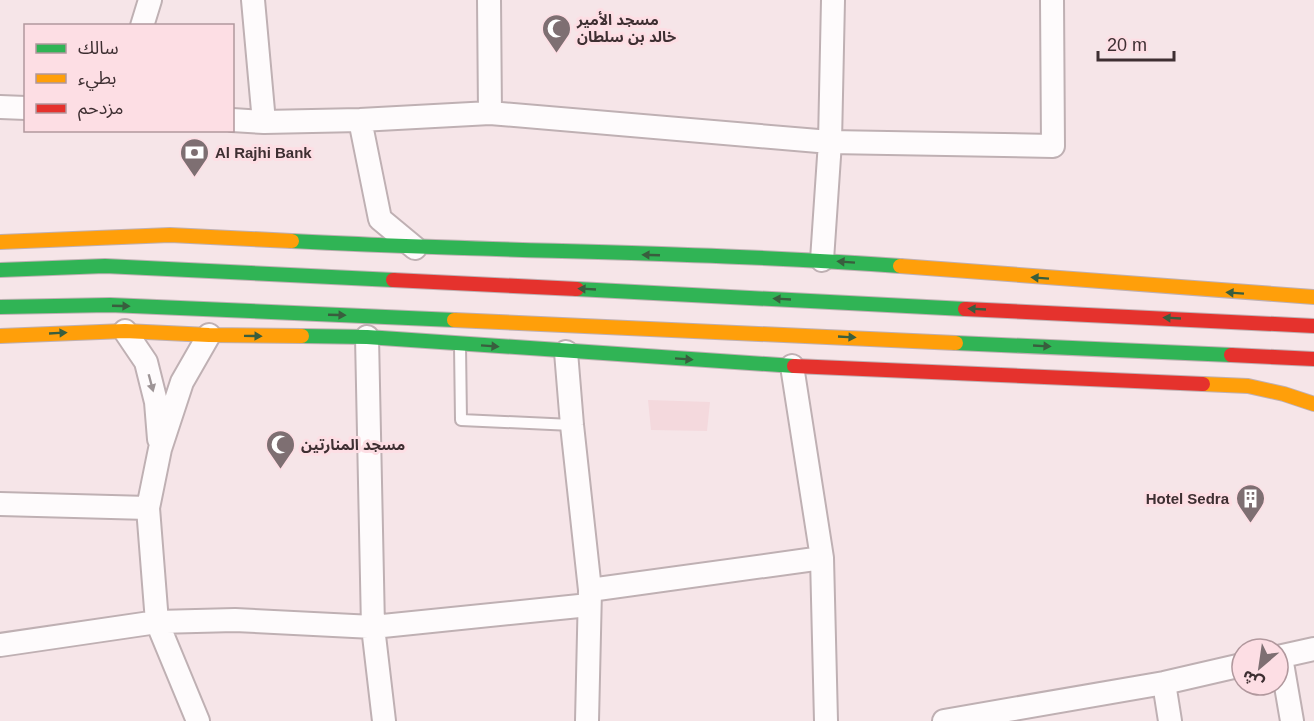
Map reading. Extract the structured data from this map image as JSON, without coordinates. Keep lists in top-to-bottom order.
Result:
{
  "places": {
    "mosque": ["مسجد الأمير خالد بن سلطان", "مسجد المنارتين"],
    "bank": ["Al Rajhi Bank"],
    "building": ["Hotel Sedra"]
  },
  "legend": ["سالك", "بطيء", "مزدحم"],
  "scale_bar": "20 m",
  "north": "bottom left"
}
